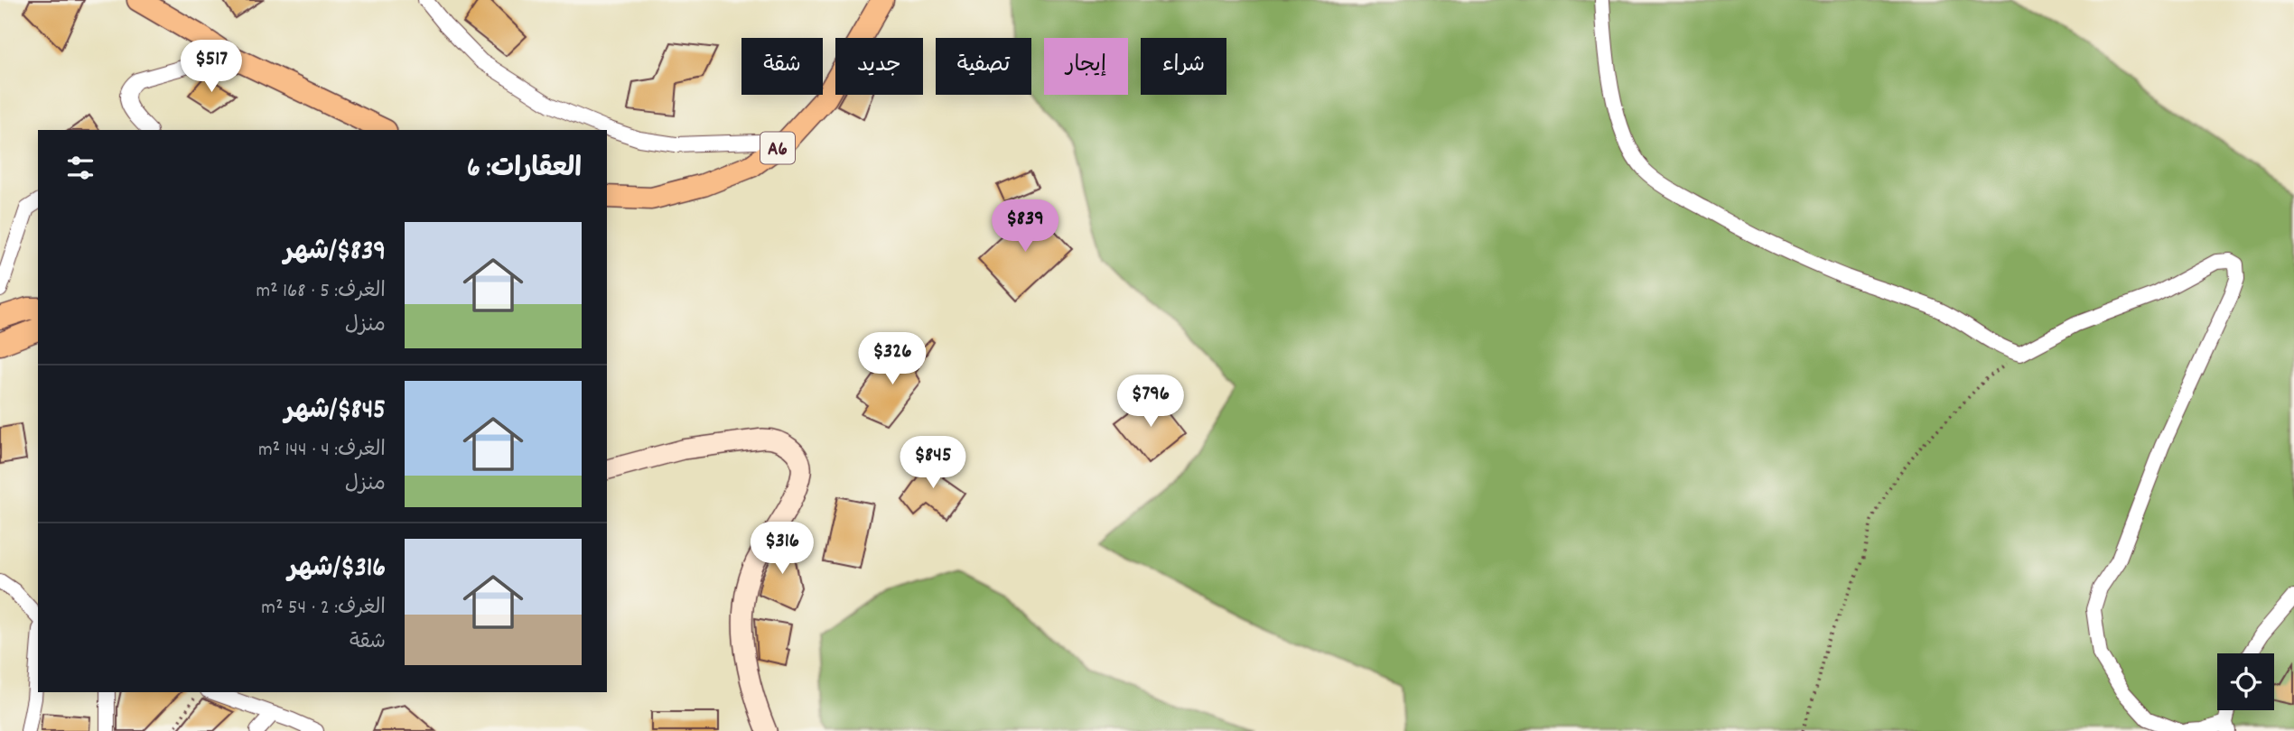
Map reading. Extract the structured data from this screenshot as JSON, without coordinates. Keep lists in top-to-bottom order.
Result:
{
  "streets": {
    "highway": ["A6"]
  },
  "page": {
    "chip": [
      "شراء",
      "إيجار",
      "تصفية",
      "جديد",
      "شقة"
    ],
    "price": [
      "$517",
      "$839",
      "$326",
      "$796",
      "$845",
      "$316"
    ],
    "heading": "العقارات: 6",
    "list": [
      {
        "name": "$839/شهر",
        "note": "الغرف: 5 · 168 m² · منزل"
      },
      {
        "name": "$845/شهر",
        "note": "الغرف: 4 · 144 m² · منزل"
      },
      {
        "name": "$316/شهر",
        "note": "الغرف: 2 · 54 m² · شقة"
      }
    ]
  }
}
